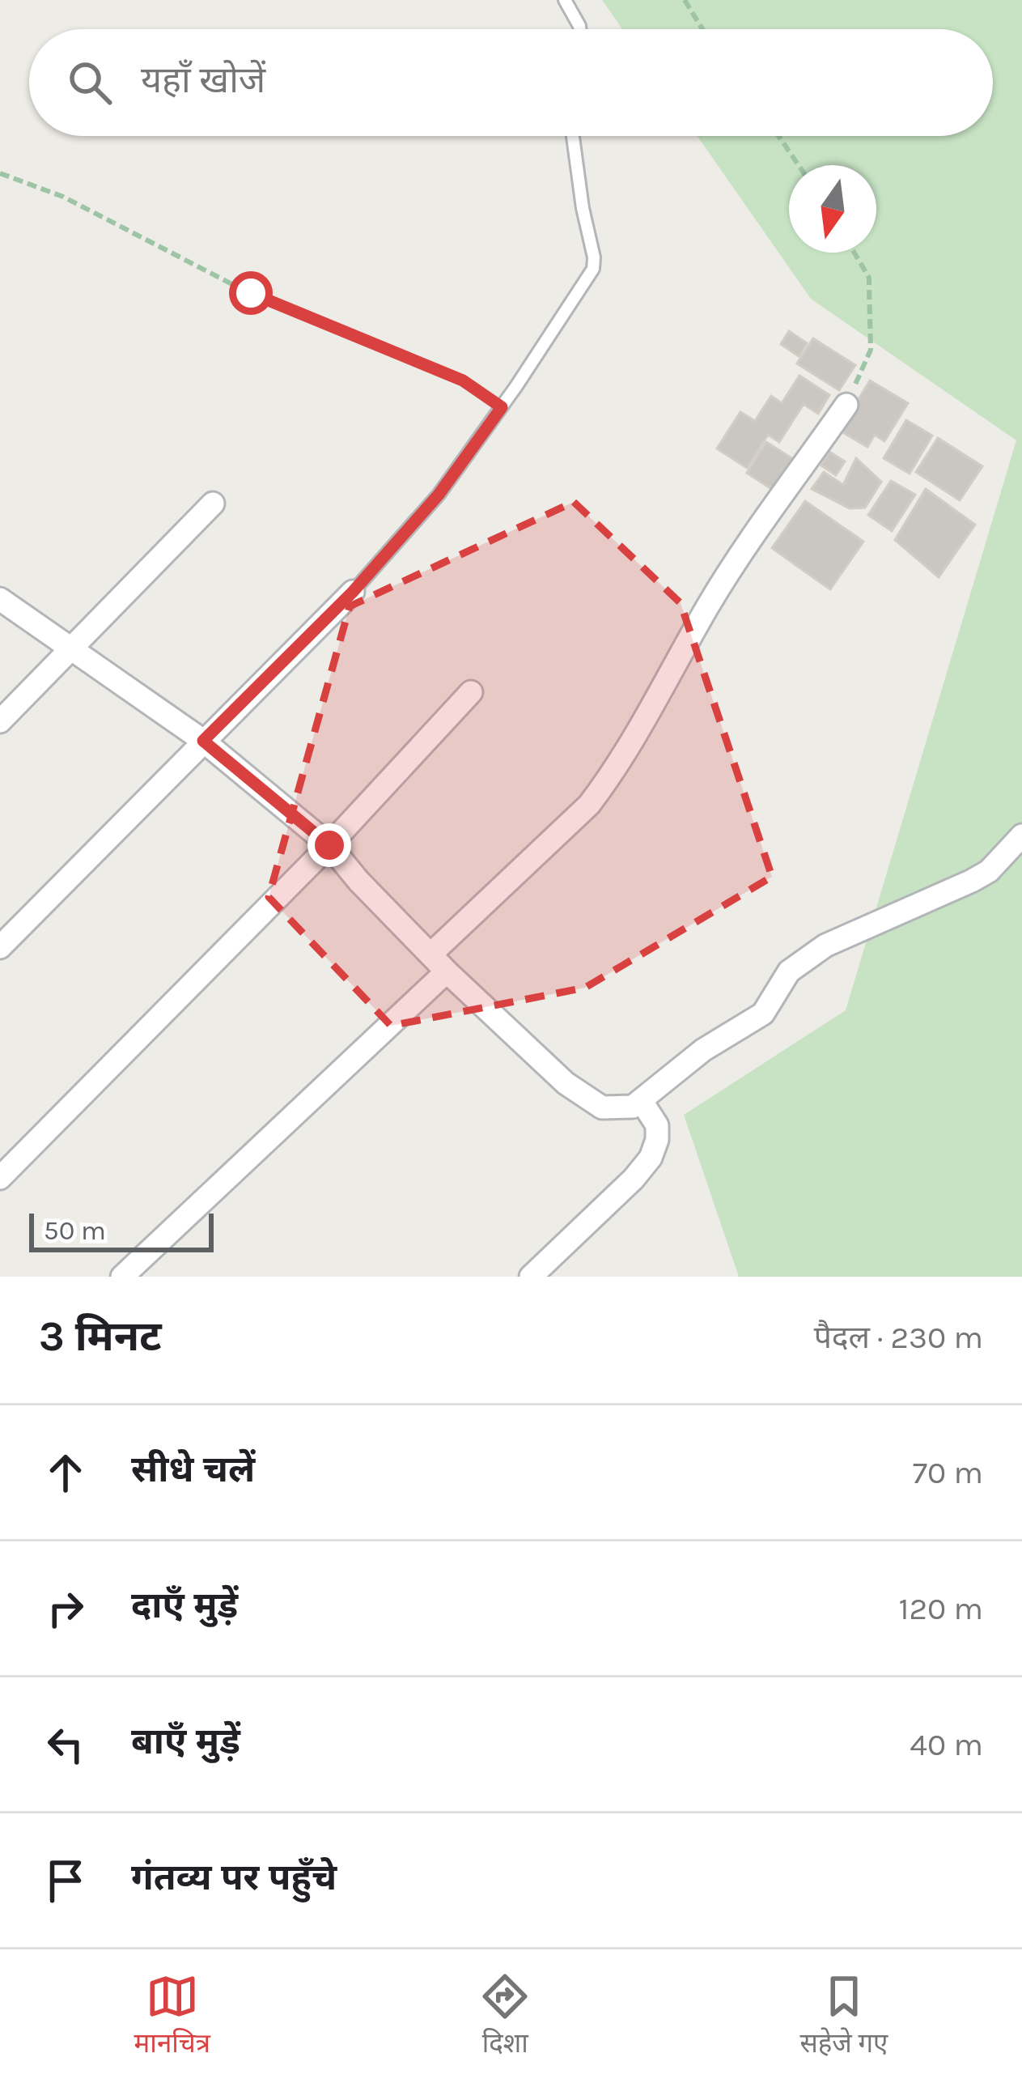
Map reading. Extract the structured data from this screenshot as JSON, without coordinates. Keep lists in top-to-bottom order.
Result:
{
  "scale_bar": "50 m",
  "north": "bottom",
  "page": {
    "search": "यहाँ खोजें",
    "scale": "50 m",
    "heading": ["3 मिनट", "पैदल · 230 m"],
    "list": [
      ["सीधे चलें", "70 m"],
      ["दाएँ मुड़ें", "120 m"],
      ["बाएँ मुड़ें", "40 m"],
      "गंतव्य पर पहुँचे"
    ],
    "nav": ["मानचित्र", "दिशा", "सहेजे गए"]
  }
}
